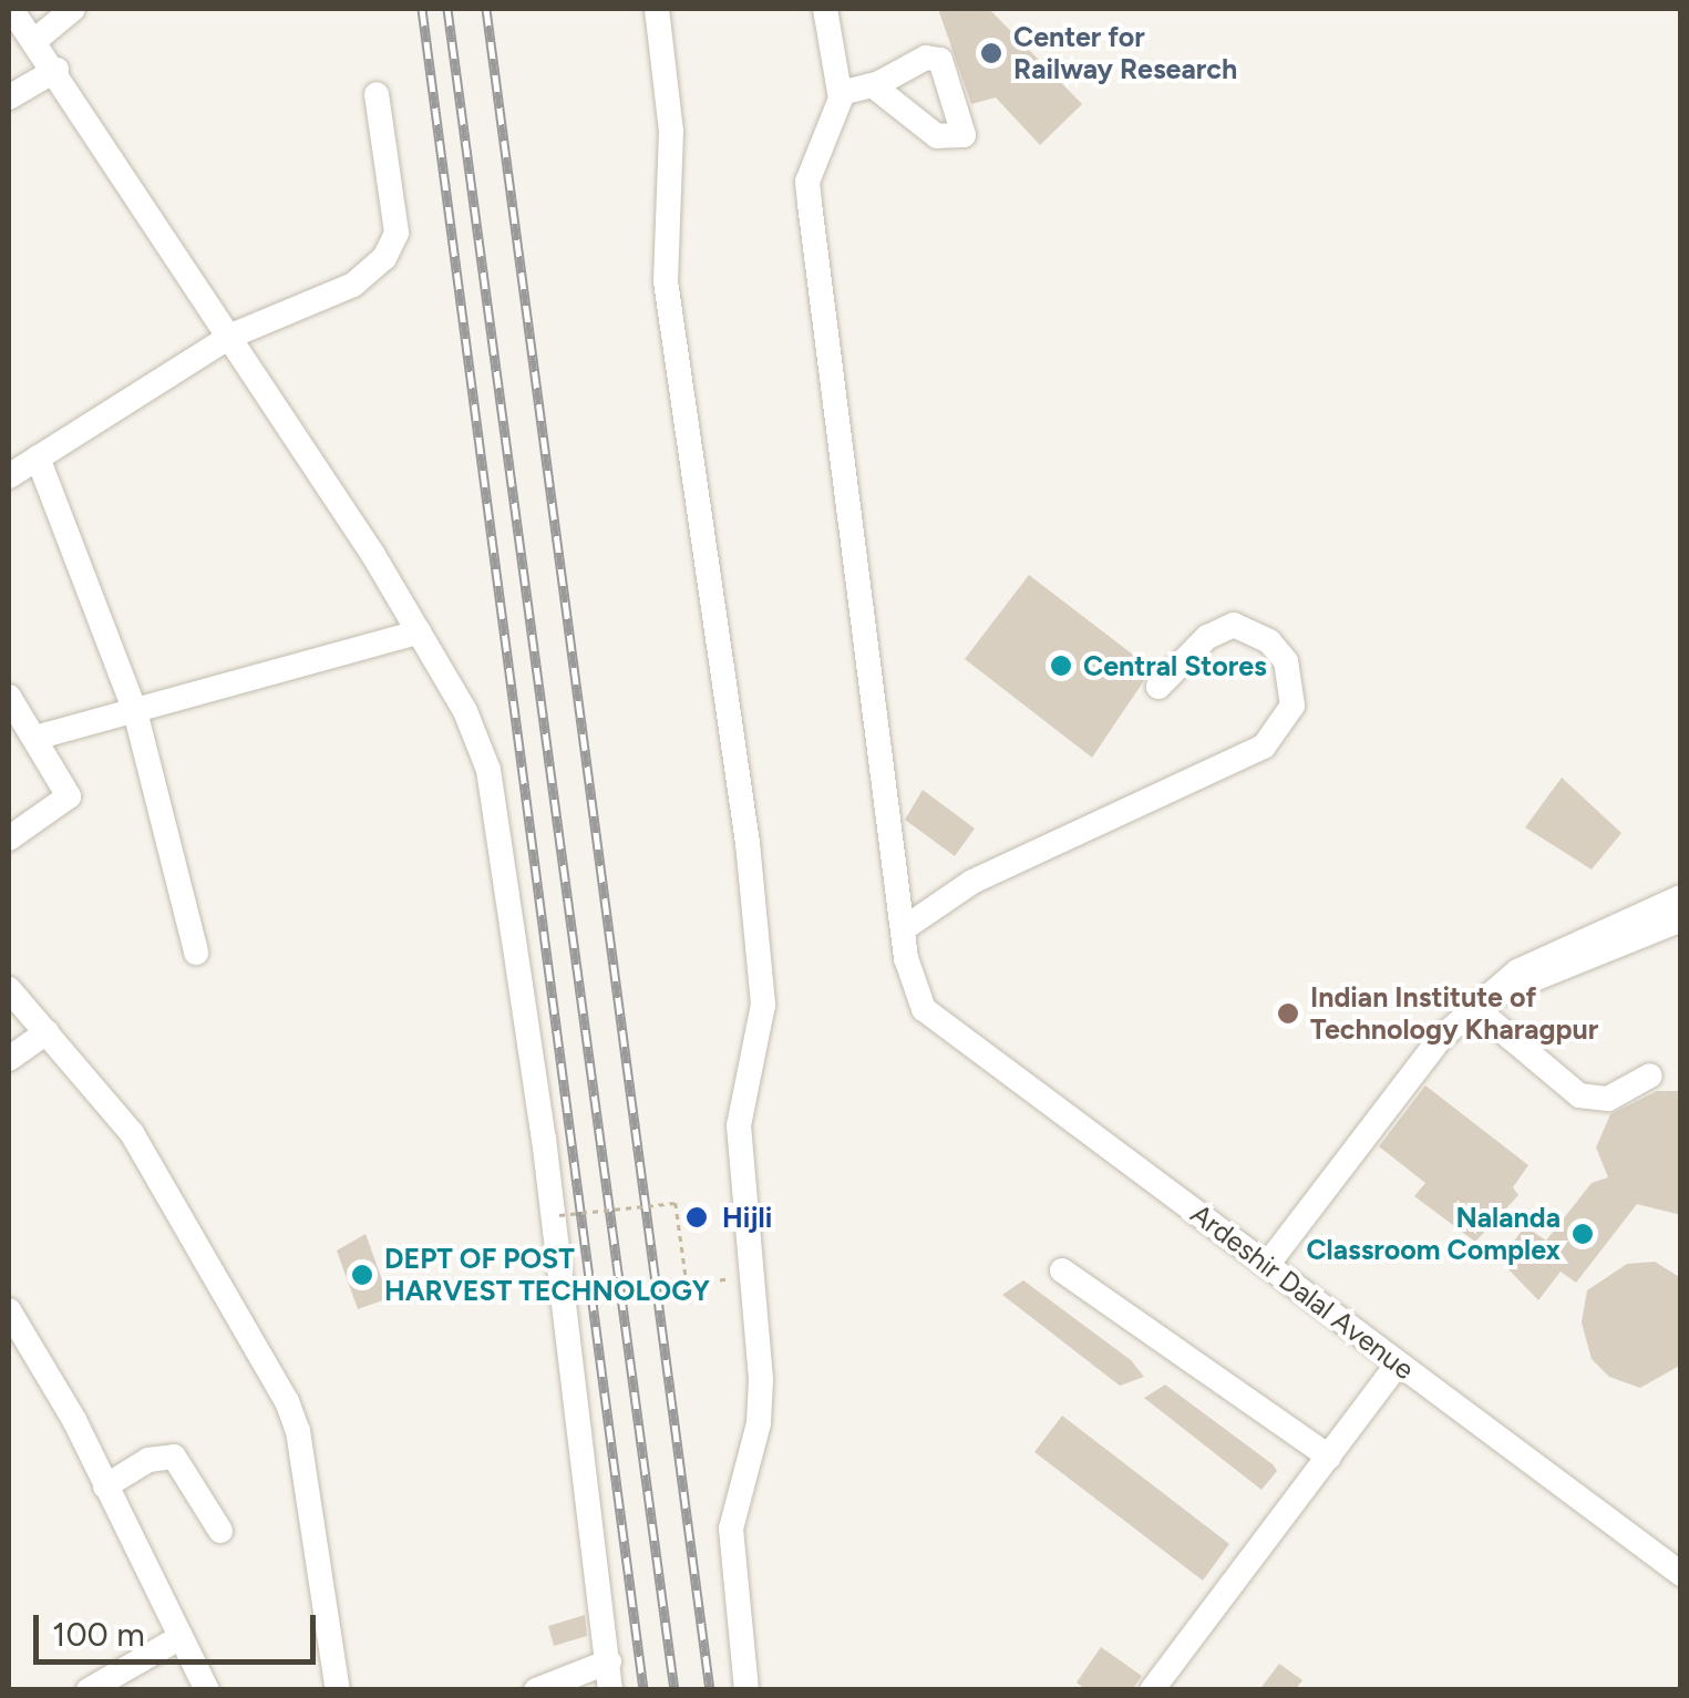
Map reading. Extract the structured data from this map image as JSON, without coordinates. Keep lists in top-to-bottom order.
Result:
{
  "streets": {
    "street": ["Ardeshir Dalal Avenue"]
  },
  "places": [
    "Center for Railway Research",
    "Central Stores",
    "Indian Institute of Technology Kharagpur",
    "Hijli",
    "Nalanda Classroom Complex",
    "DEPT OF POST HARVEST TECHNOLOGY"
  ],
  "scale_bar": "100 m"
}
